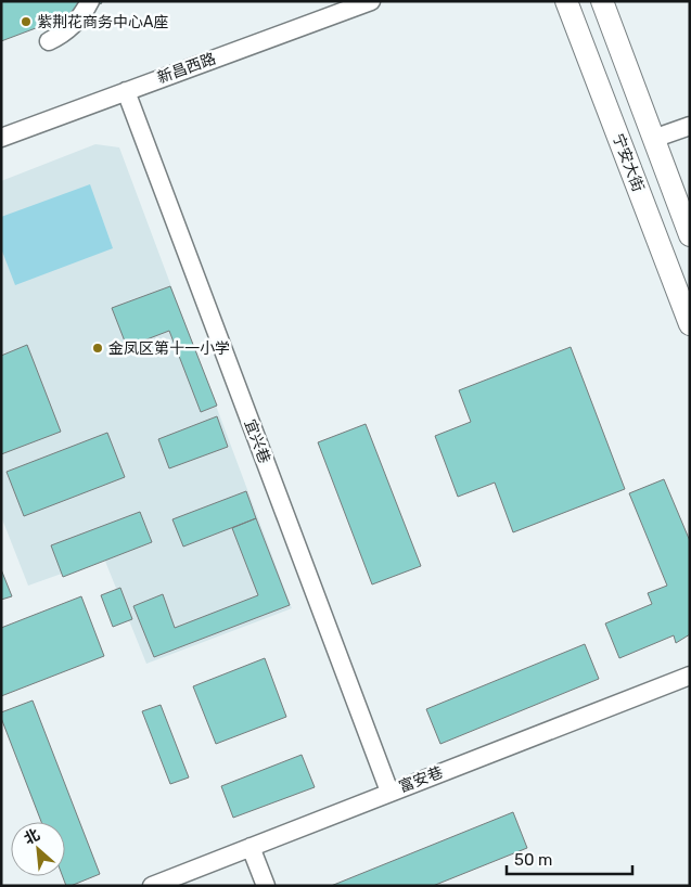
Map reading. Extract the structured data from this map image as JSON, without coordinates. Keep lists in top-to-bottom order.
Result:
{
  "streets": {
    "main road": ["宁安大街"],
    "street": ["新昌西路", "宜兴巷", "富安巷"]
  },
  "crossings": [
    ["新昌西路", "宜兴巷"],
    ["宜兴巷", "富安巷"]
  ],
  "places": ["紫荆花商务中心A座", "金凤区第十一小学"],
  "scale_bar": "50 m",
  "north": "top left"
}
